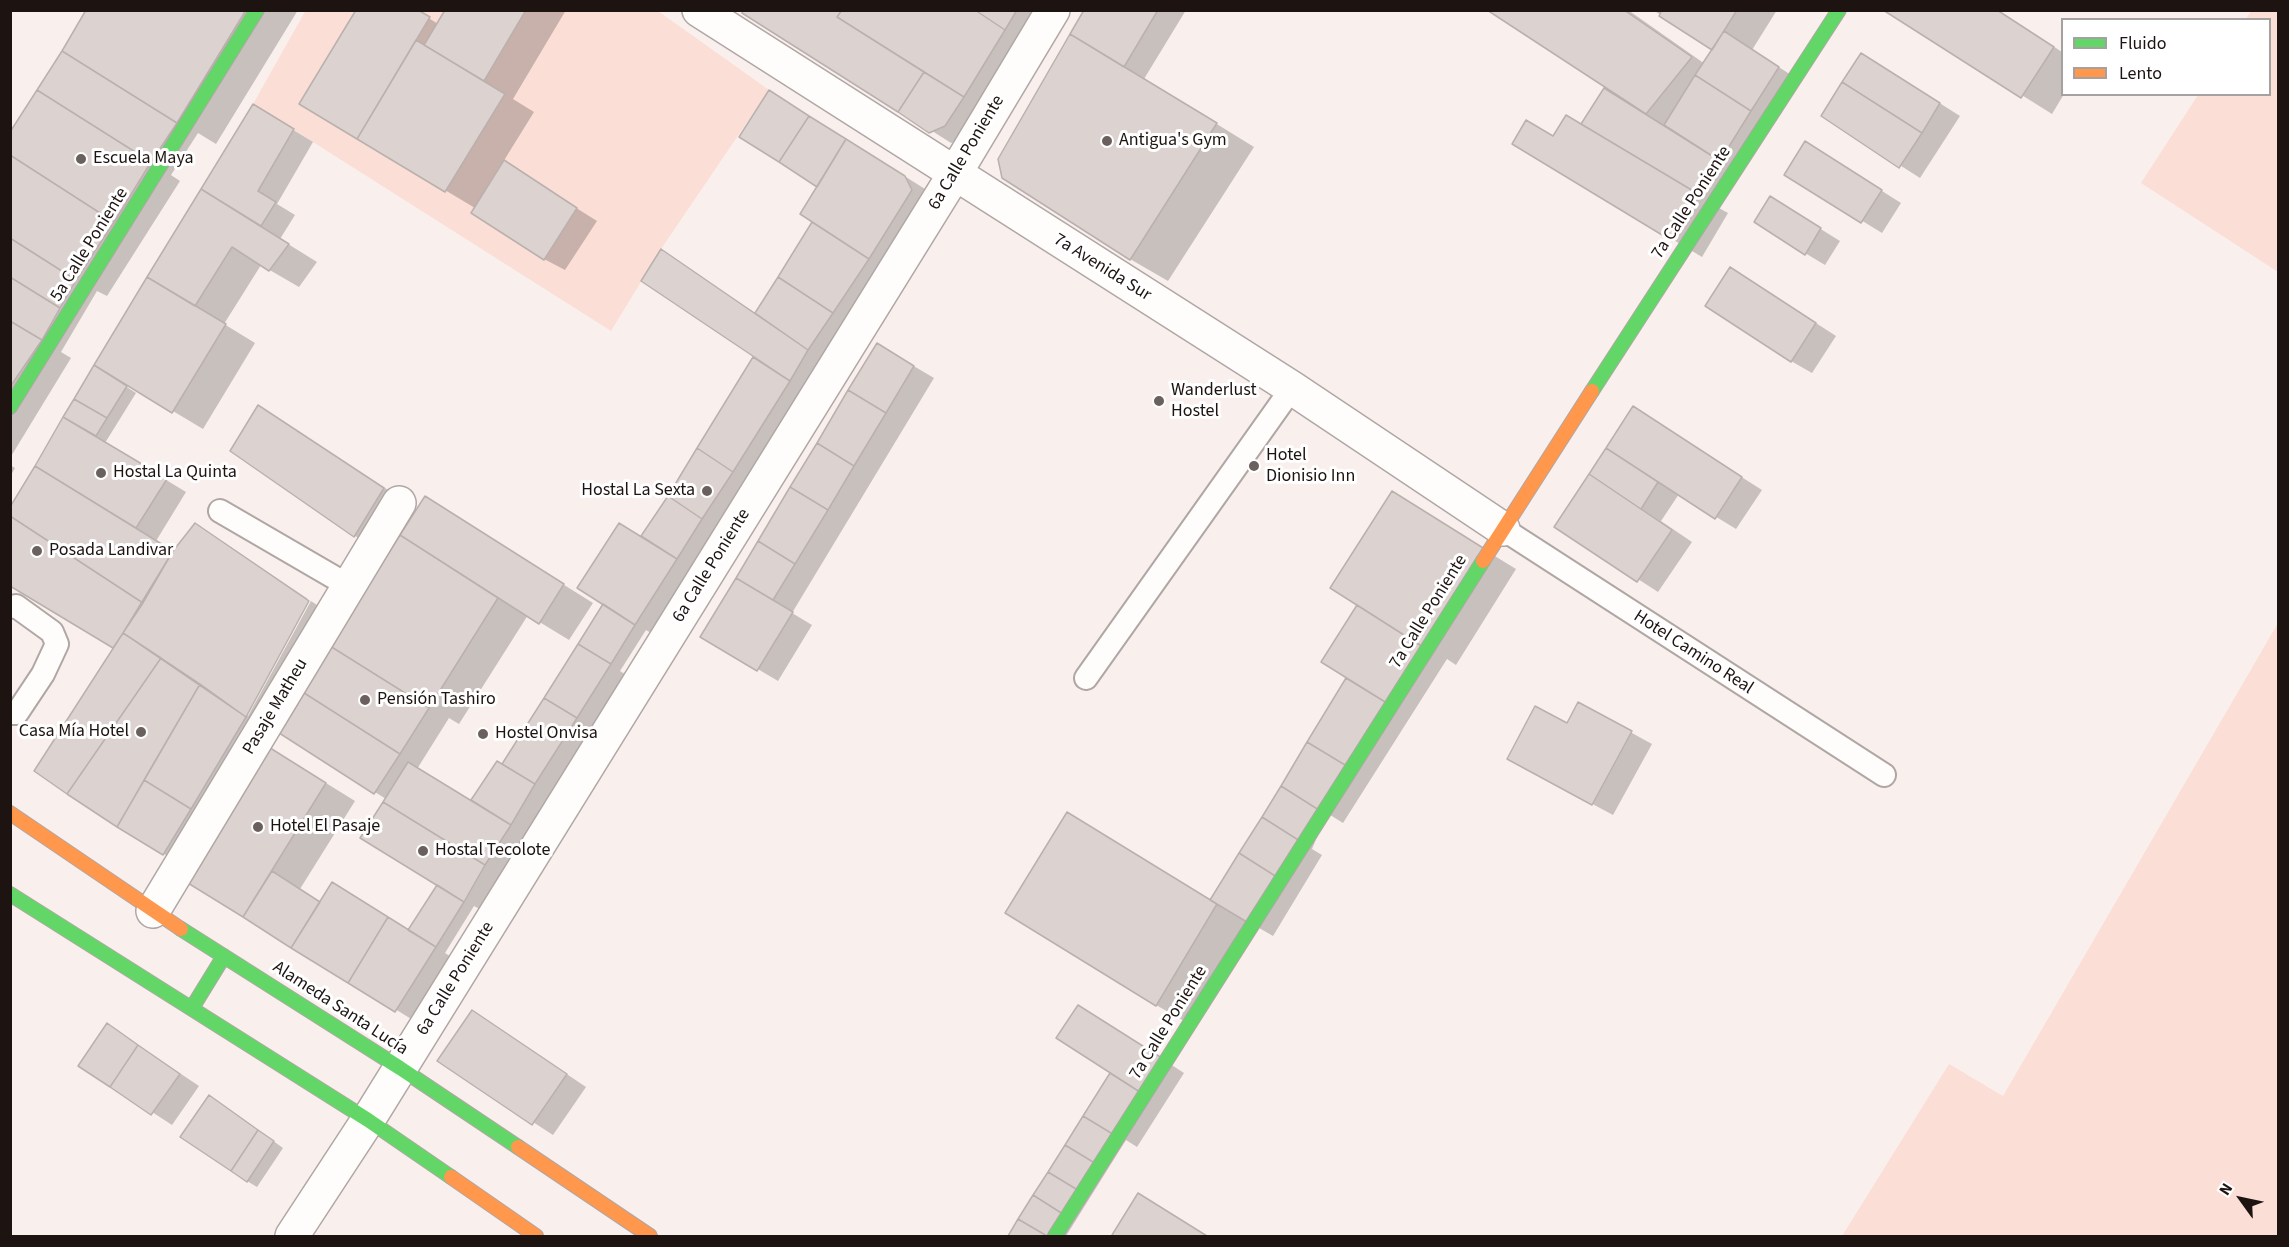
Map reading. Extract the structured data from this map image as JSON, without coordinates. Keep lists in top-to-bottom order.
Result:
{
  "streets": {
    "main road": ["7a Calle Poniente", "5a Calle Poniente", "Alameda Santa Lucía"],
    "street": ["6a Calle Poniente", "7a Avenida Sur", "Pasaje Matheu"],
    "lane": ["Hotel Camino Real"]
  },
  "crossings": [
    ["6a Calle Poniente", "7a Avenida Sur"],
    ["6a Calle Poniente", "Alameda Santa Lucía"],
    ["7a Calle Poniente", "7a Avenida Sur"],
    ["7a Calle Poniente", "Hotel Camino Real"],
    ["7a Avenida Sur", "Hotel Camino Real"],
    ["Pasaje Matheu", "Alameda Santa Lucía"]
  ],
  "places": [
    "Antigua's Gym",
    "Escuela Maya",
    "Wanderlust Hostel",
    "Hotel Dionisio Inn",
    "Hostal La Quinta",
    "Hostal La Sexta",
    "Posada Landivar",
    "Pensión Tashiro",
    "Casa Mía Hotel",
    "Hostel Onvisa",
    "Hotel El Pasaje",
    "Hostal Tecolote"
  ],
  "legend": ["Fluido", "Lento"],
  "north": "top left"
}
